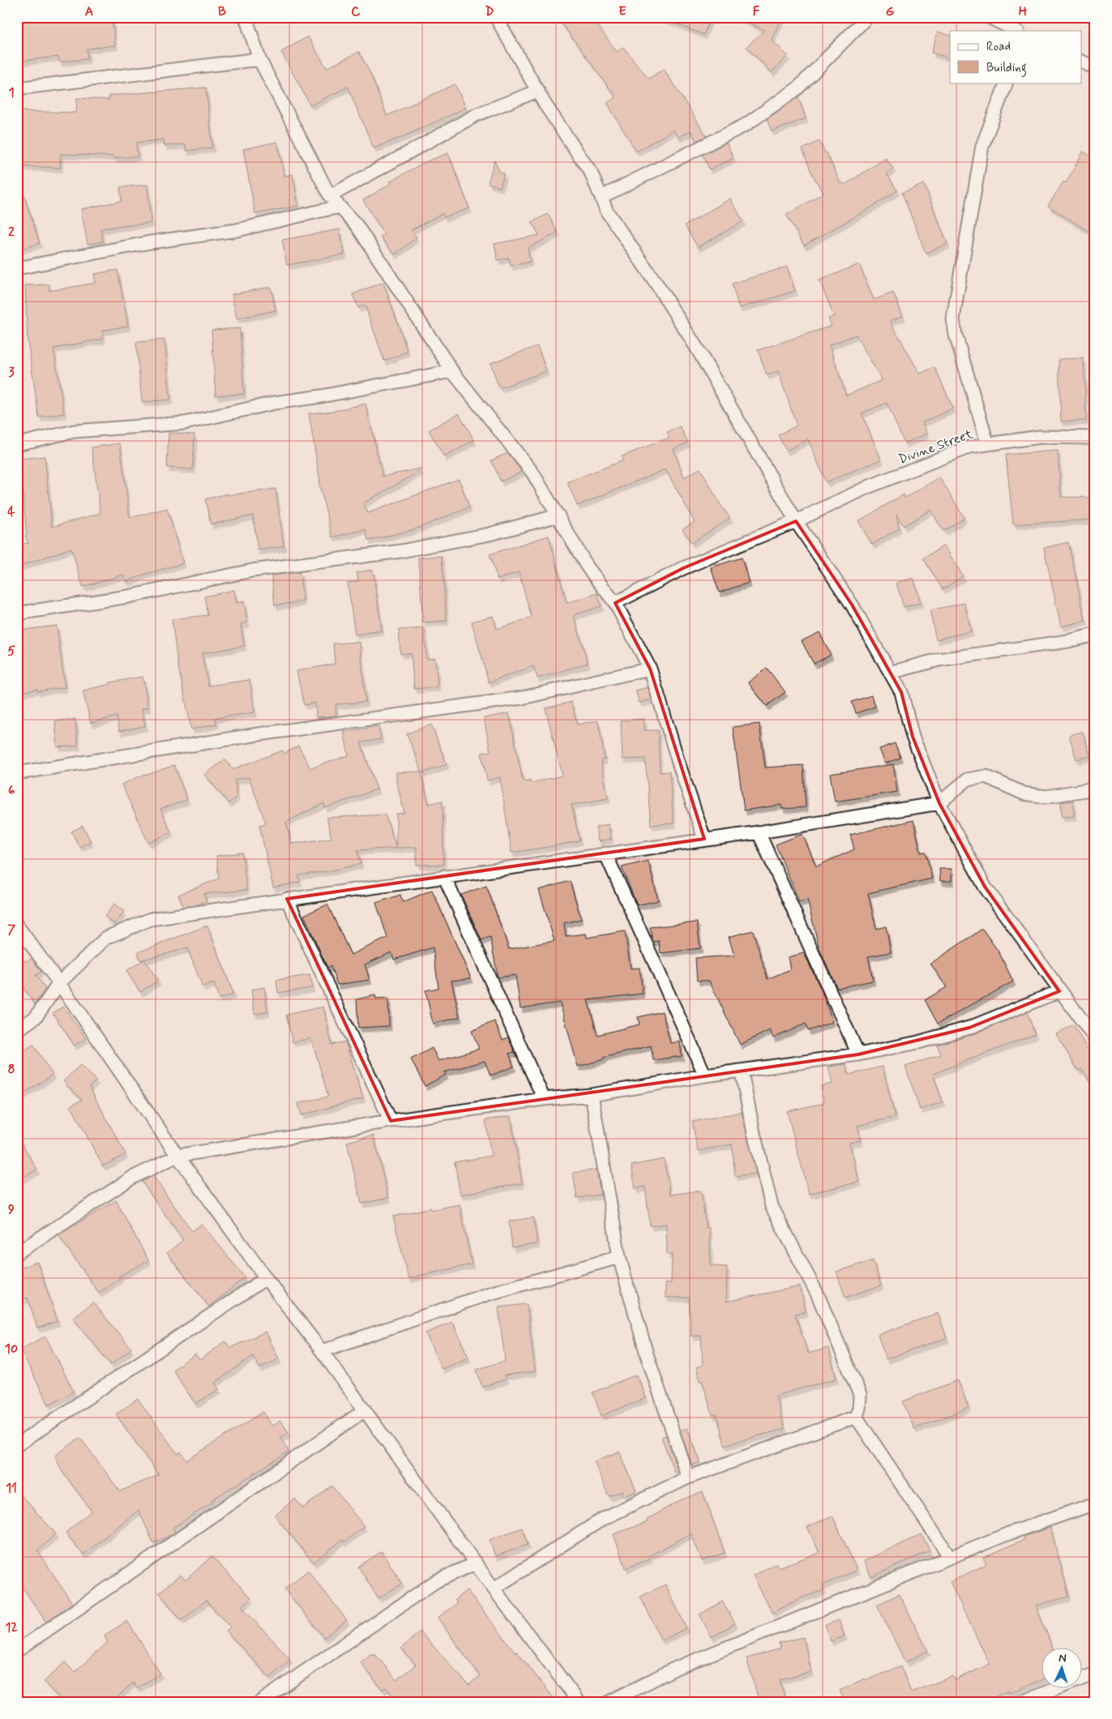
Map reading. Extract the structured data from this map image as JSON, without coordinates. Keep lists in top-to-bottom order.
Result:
{
  "streets": {
    "street": ["Divine Street"]
  },
  "legend": ["Road", "Building"],
  "north": "top",
  "grid": {
    "columns": [
      "A",
      "B",
      "C",
      "D",
      "E",
      "F",
      "G",
      "H"
    ],
    "rows": [
      "1",
      "2",
      "3",
      "4",
      "5",
      "6",
      "7",
      "8",
      "9",
      "10",
      "11",
      "12"
    ]
  }
}
